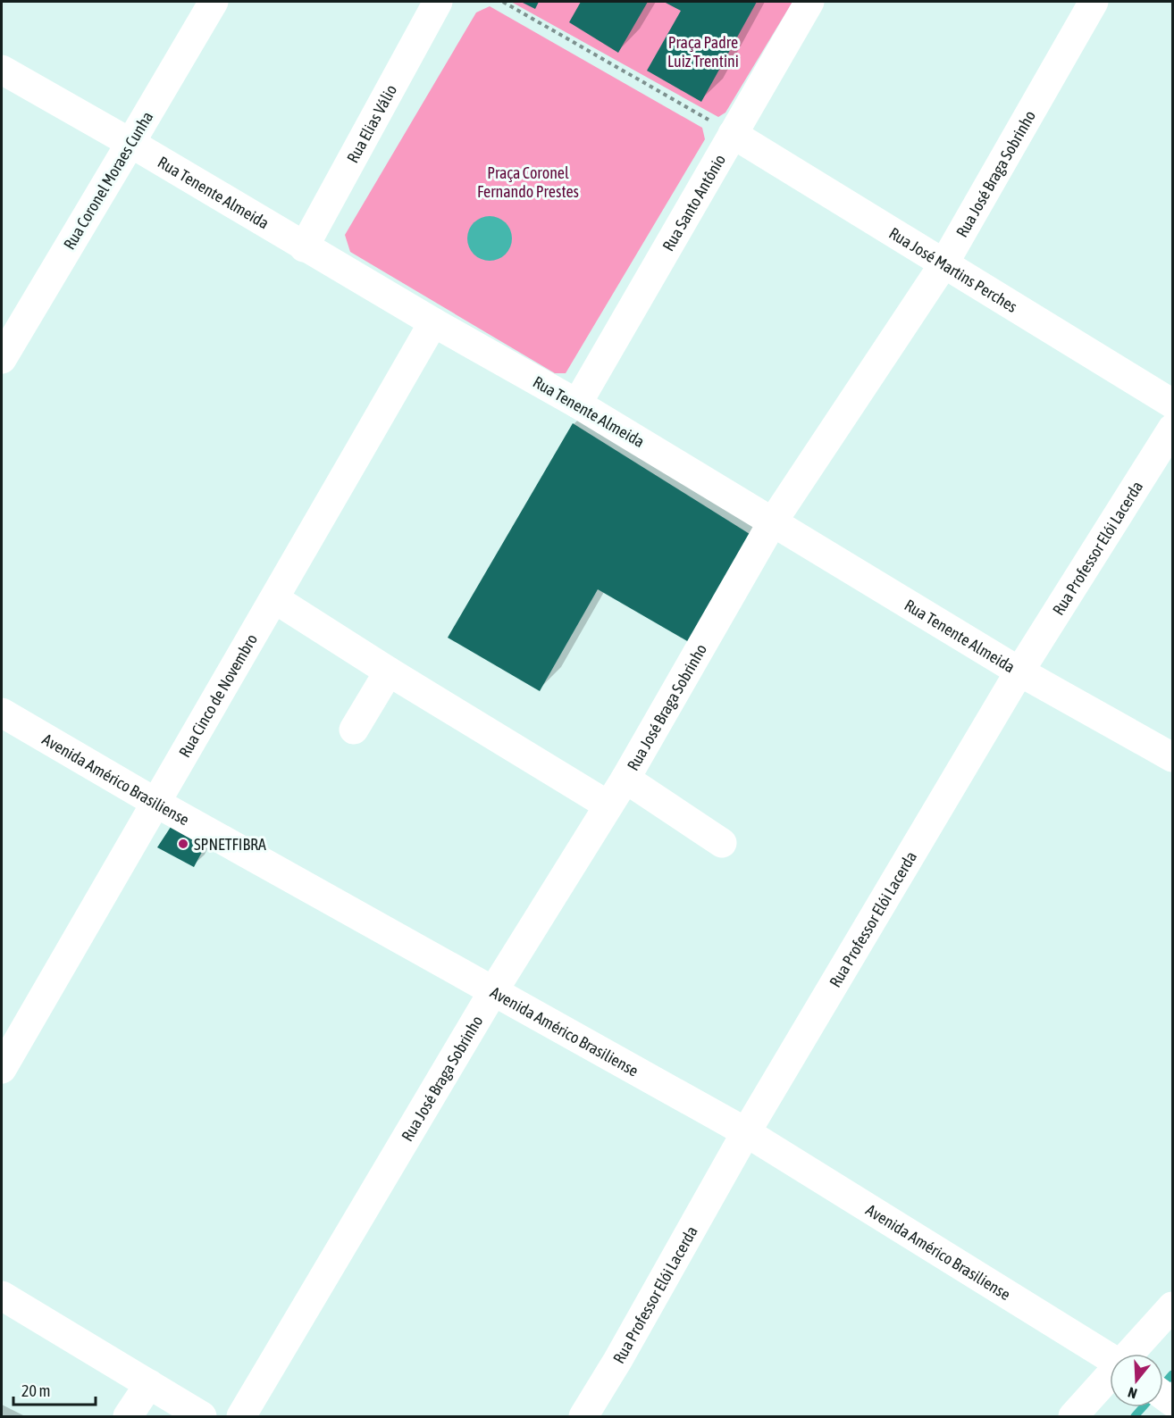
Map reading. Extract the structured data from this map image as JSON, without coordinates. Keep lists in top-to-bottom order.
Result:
{
  "streets": {
    "street": [
      "Rua Elias Válio",
      "Rua José Braga Sobrinho",
      "Rua Coronel Moraes Cunha",
      "Rua Tenente Almeida",
      "Rua Santo Antônio",
      "Rua José Martins Perches",
      "Rua Professor Elói Lacerda",
      "Rua Cinco de Novembro",
      "Avenida Américo Brasiliense"
    ]
  },
  "crossings": [
    ["Rua Elias Válio", "Rua Tenente Almeida"],
    ["Rua José Braga Sobrinho", "Rua Tenente Almeida"],
    ["Rua José Braga Sobrinho", "Rua José Martins Perches"],
    ["Rua José Braga Sobrinho", "Avenida Américo Brasiliense"],
    ["Rua Coronel Moraes Cunha", "Rua Tenente Almeida"],
    ["Rua Tenente Almeida", "Rua Santo Antônio"],
    ["Rua Tenente Almeida", "Rua Professor Elói Lacerda"],
    ["Rua Tenente Almeida", "Rua Cinco de Novembro"],
    ["Rua Santo Antônio", "Rua José Martins Perches"],
    ["Rua Professor Elói Lacerda", "Avenida Américo Brasiliense"],
    ["Rua Cinco de Novembro", "Avenida Américo Brasiliense"]
  ],
  "parks": ["Praça Padre Luiz Trentini", "Praça Coronel Fernando Prestes"],
  "places": ["SPNETFIBRA"],
  "scale_bar": "20 m",
  "north": "bottom"
}
